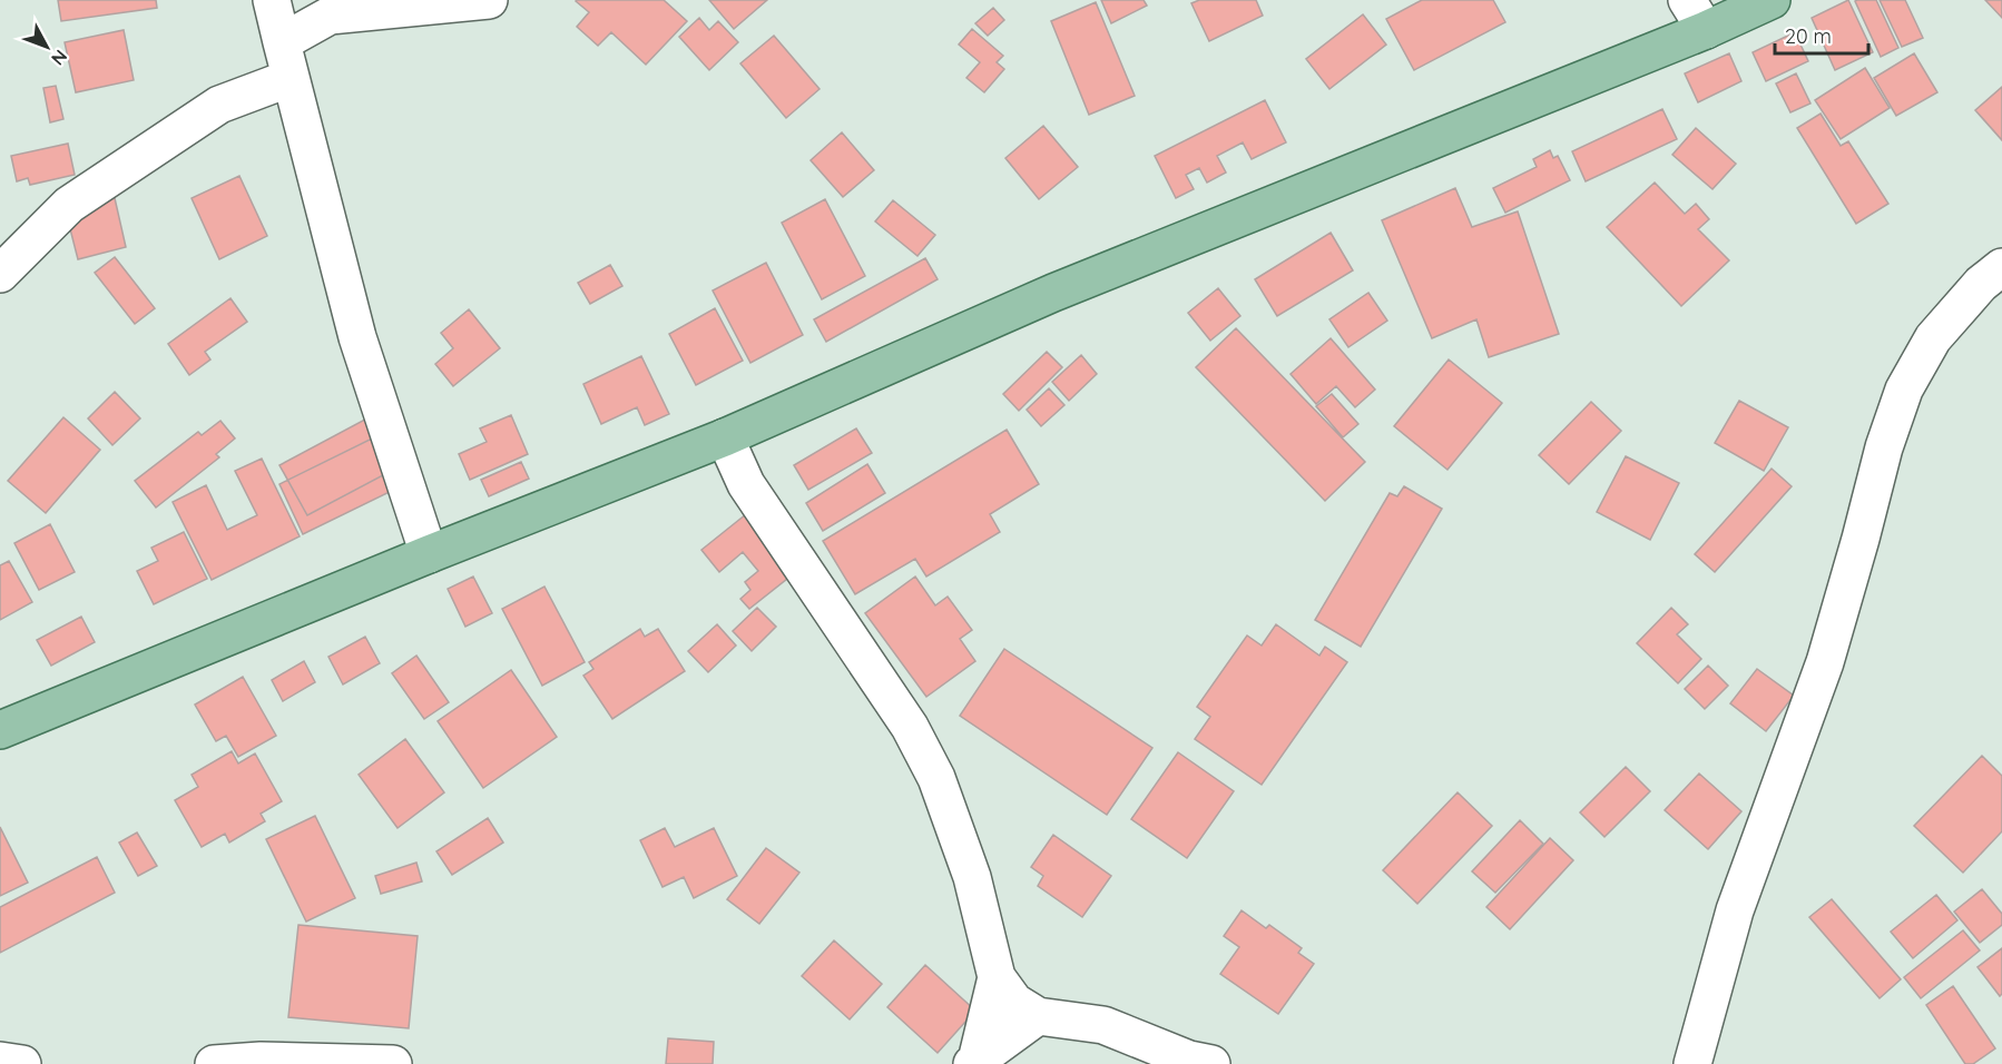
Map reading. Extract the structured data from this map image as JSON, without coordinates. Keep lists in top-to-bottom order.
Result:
{
  "scale_bar": "20 m",
  "north": "bottom right"
}
